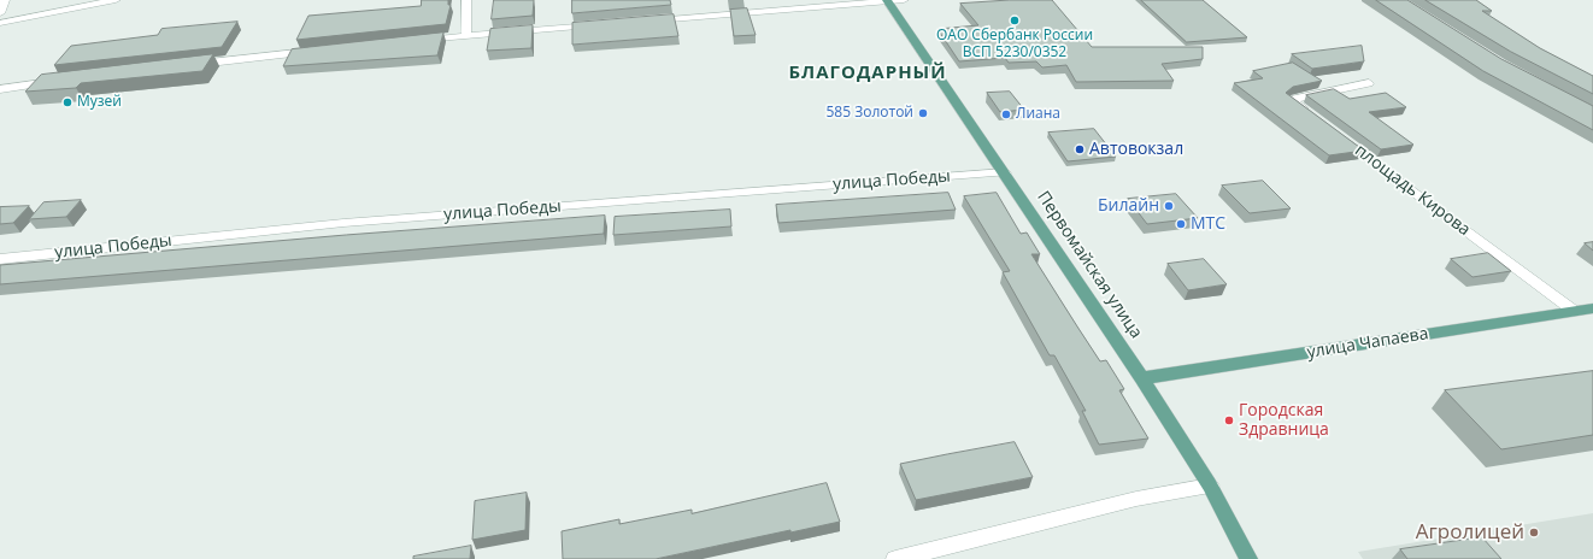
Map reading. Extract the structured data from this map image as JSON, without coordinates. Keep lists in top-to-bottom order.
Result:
{
  "streets": {
    "main road": ["Первомайская улица", "улица Чапаева"],
    "street": ["улица Победы", "площадь Кирова"]
  },
  "crossings": [
    ["улица Победы", "Первомайская улица"],
    ["площадь Кирова", "улица Чапаева"],
    ["Первомайская улица", "улица Чапаева"]
  ],
  "districts": ["БЛАГОДАРНЫЙ"],
  "places": [
    "ОАО Сбербанк России ВСП 5230/0352",
    "Музей",
    "585 Золотой",
    "Лиана",
    "Автовокзал",
    "Билайн",
    "МТС",
    "Городская Здравница",
    "Агролицей"
  ]
}
